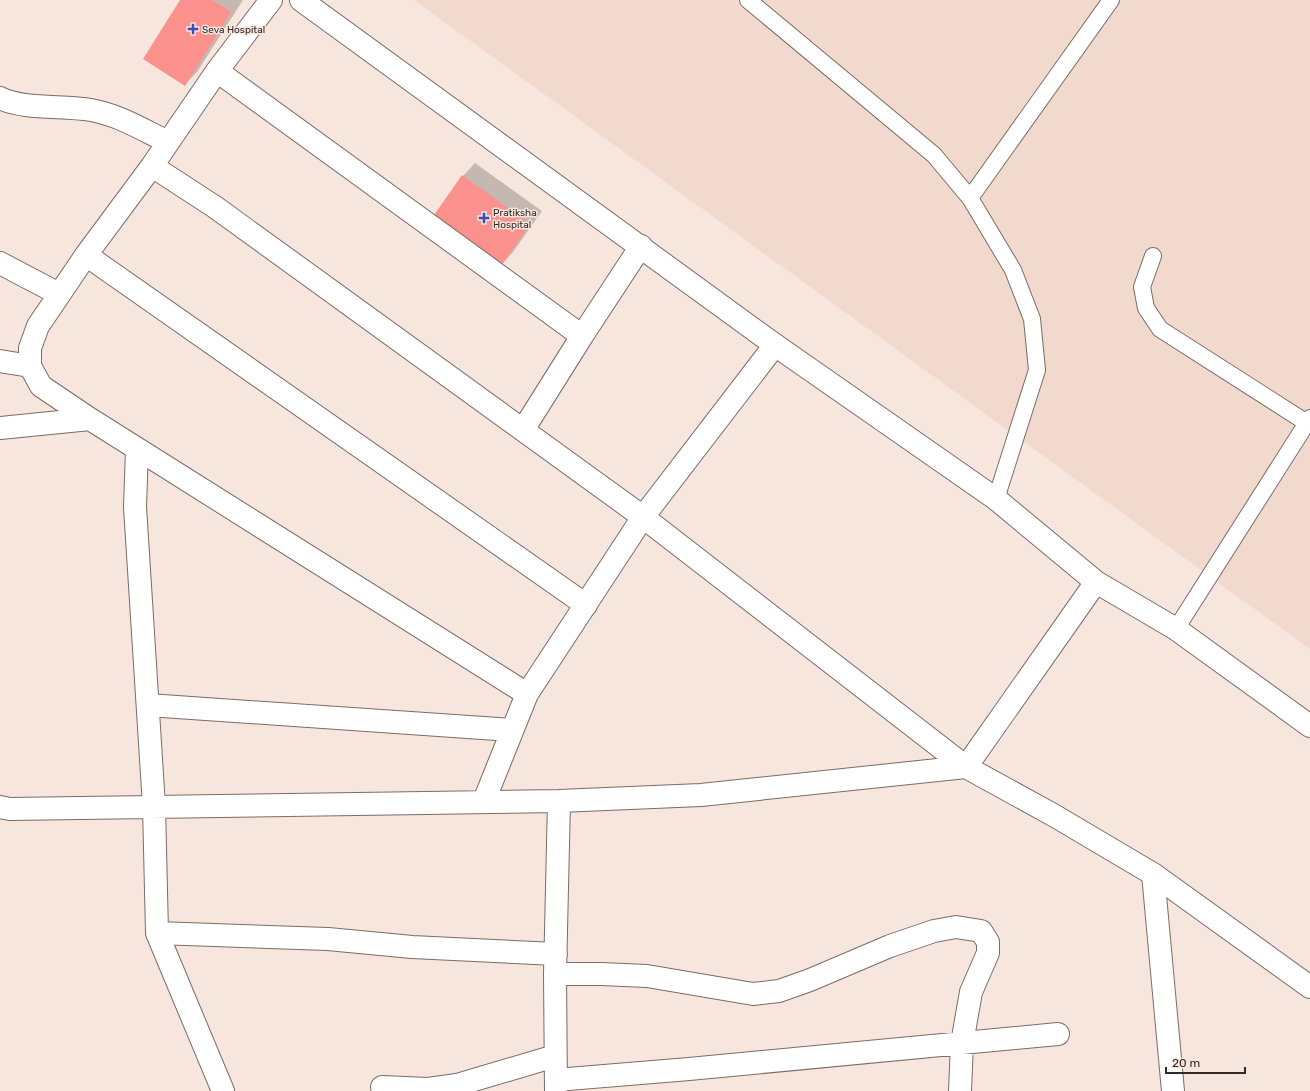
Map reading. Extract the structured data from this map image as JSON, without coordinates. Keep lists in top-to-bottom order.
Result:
{
  "places": {
    "health": ["Seva Hospital", "Pratiksha Hospital"]
  },
  "scale_bar": "20 m"
}
